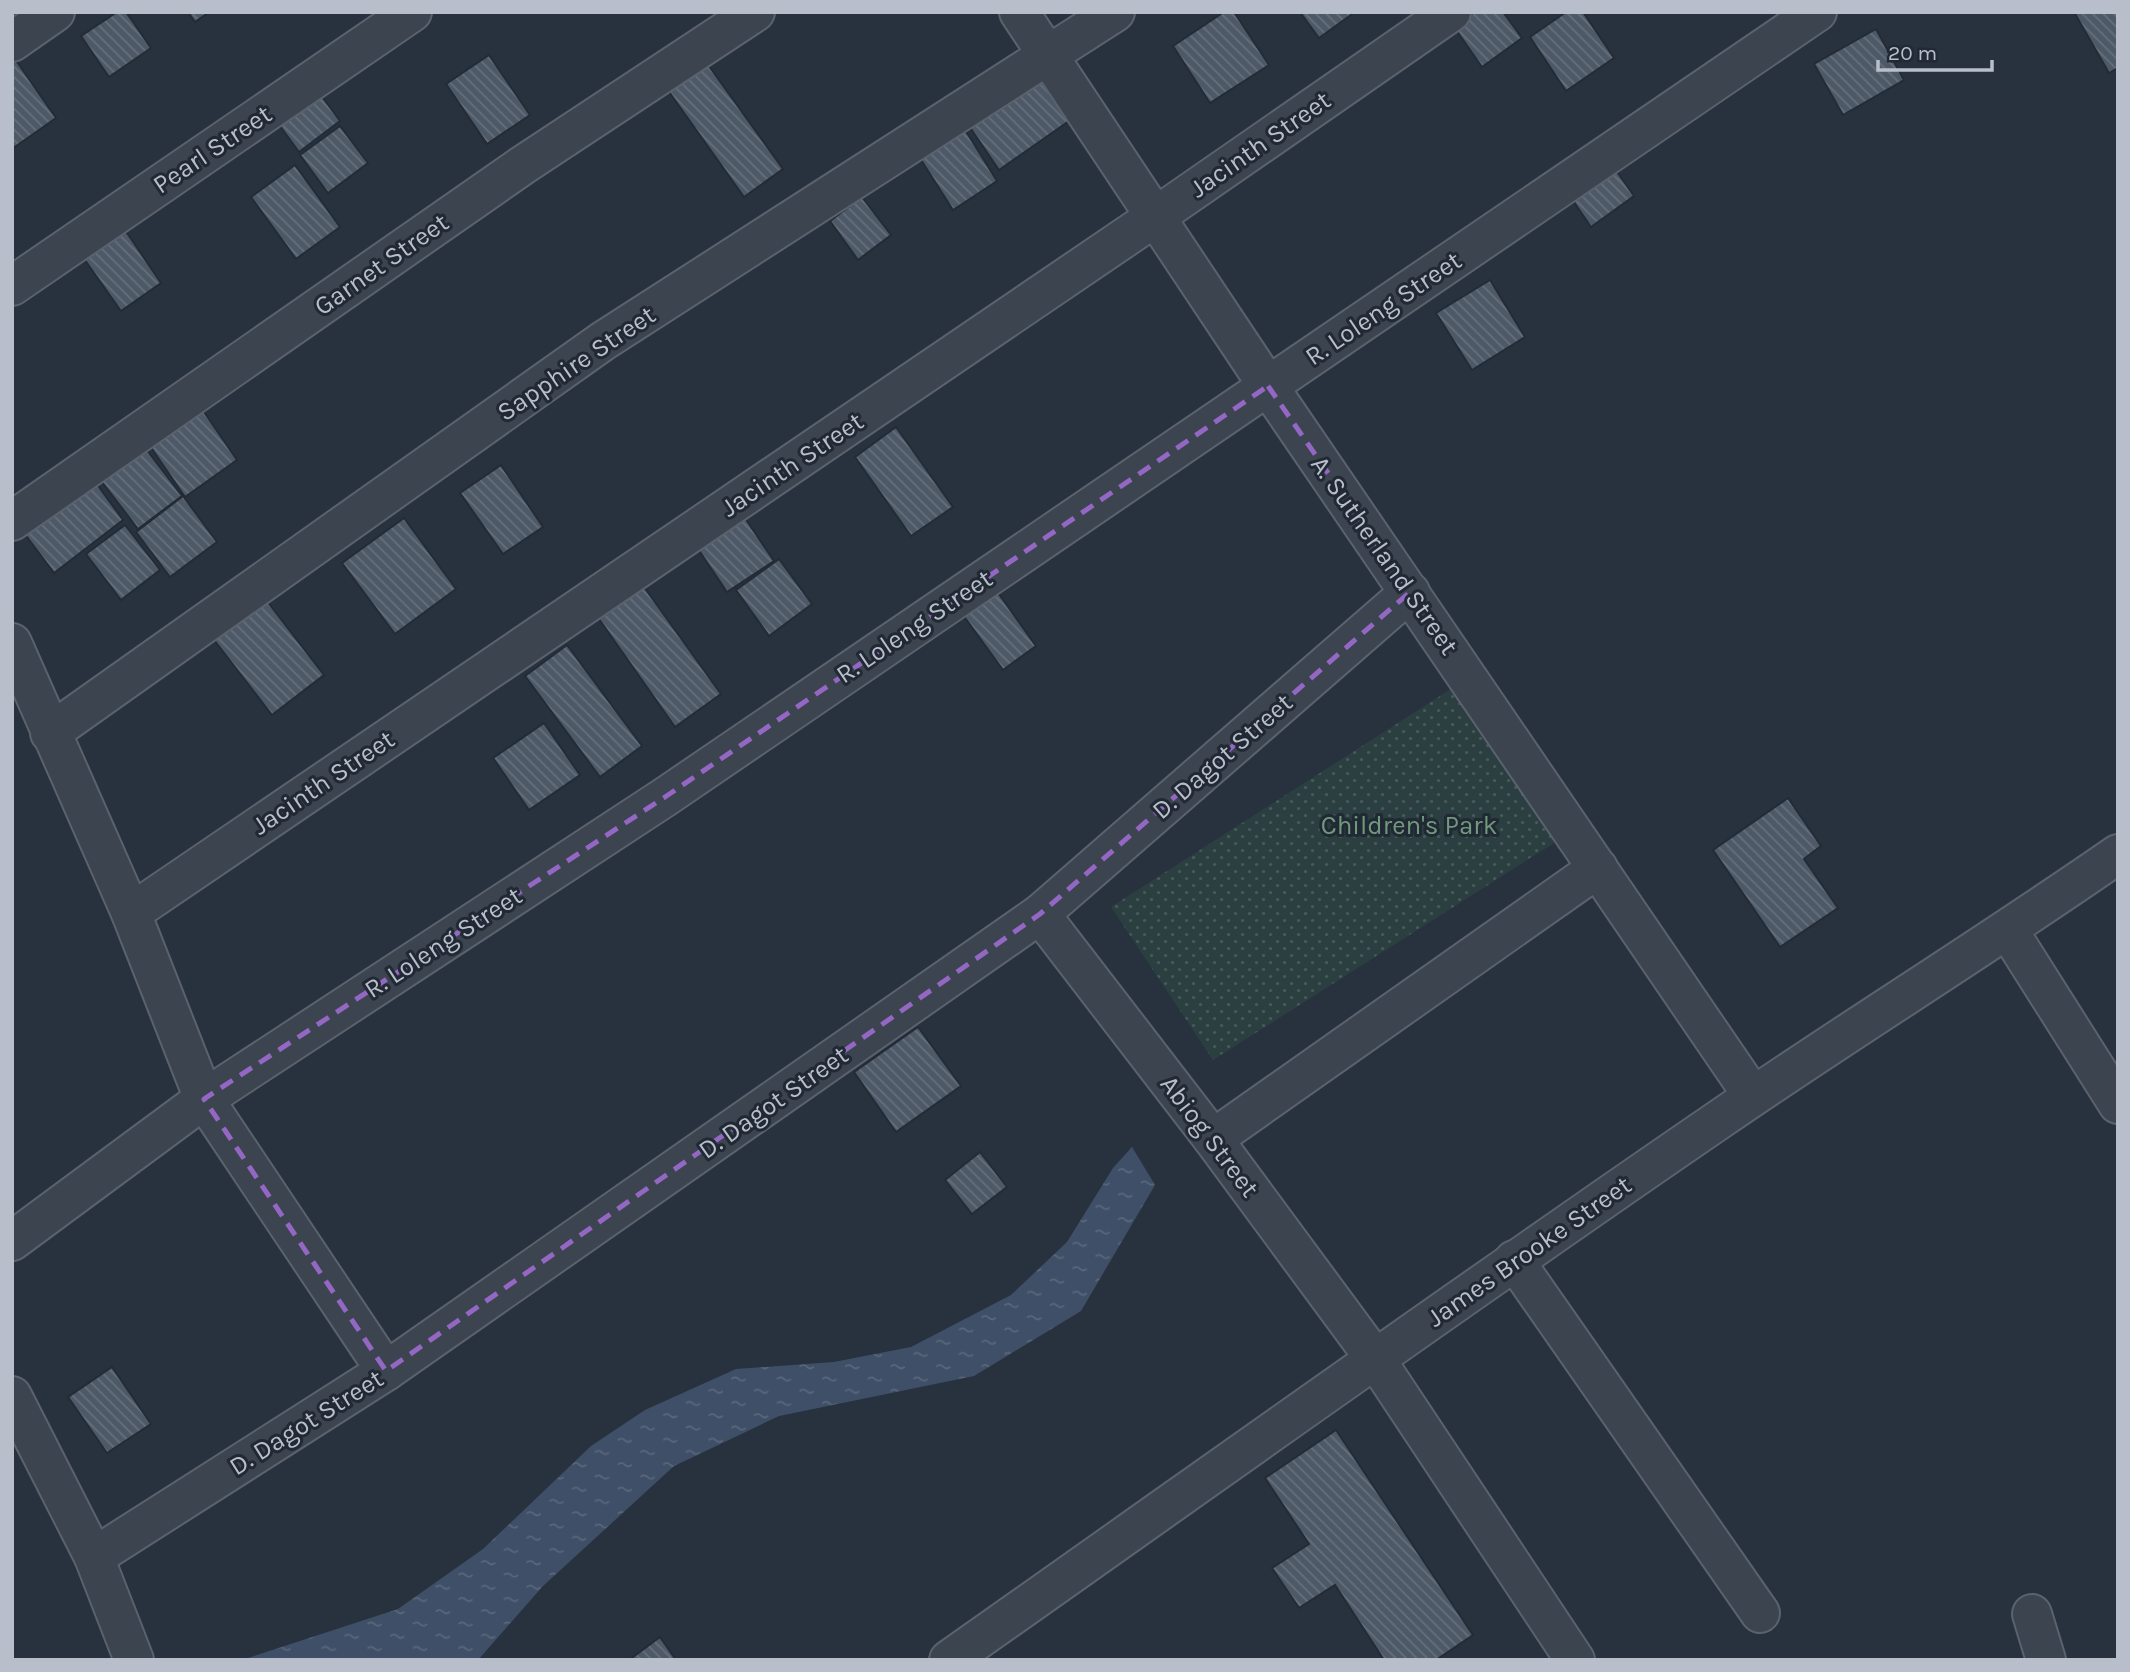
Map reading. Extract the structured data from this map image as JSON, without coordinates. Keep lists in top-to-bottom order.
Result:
{
  "streets": {
    "street": [
      "Jacinth Street",
      "Pearl Street",
      "Garnet Street",
      "R. Loleng Street",
      "Sapphire Street",
      "A. Sutherland Street",
      "D. Dagot Street",
      "Abiog Street",
      "James Brooke Street"
    ]
  },
  "crossings": [
    ["Jacinth Street", "A. Sutherland Street"],
    ["R. Loleng Street", "A. Sutherland Street"],
    ["Sapphire Street", "A. Sutherland Street"],
    ["A. Sutherland Street", "D. Dagot Street"],
    ["A. Sutherland Street", "James Brooke Street"],
    ["D. Dagot Street", "Abiog Street"],
    ["Abiog Street", "James Brooke Street"]
  ],
  "parks": ["Children's Park"],
  "scale_bar": "20 m"
}
